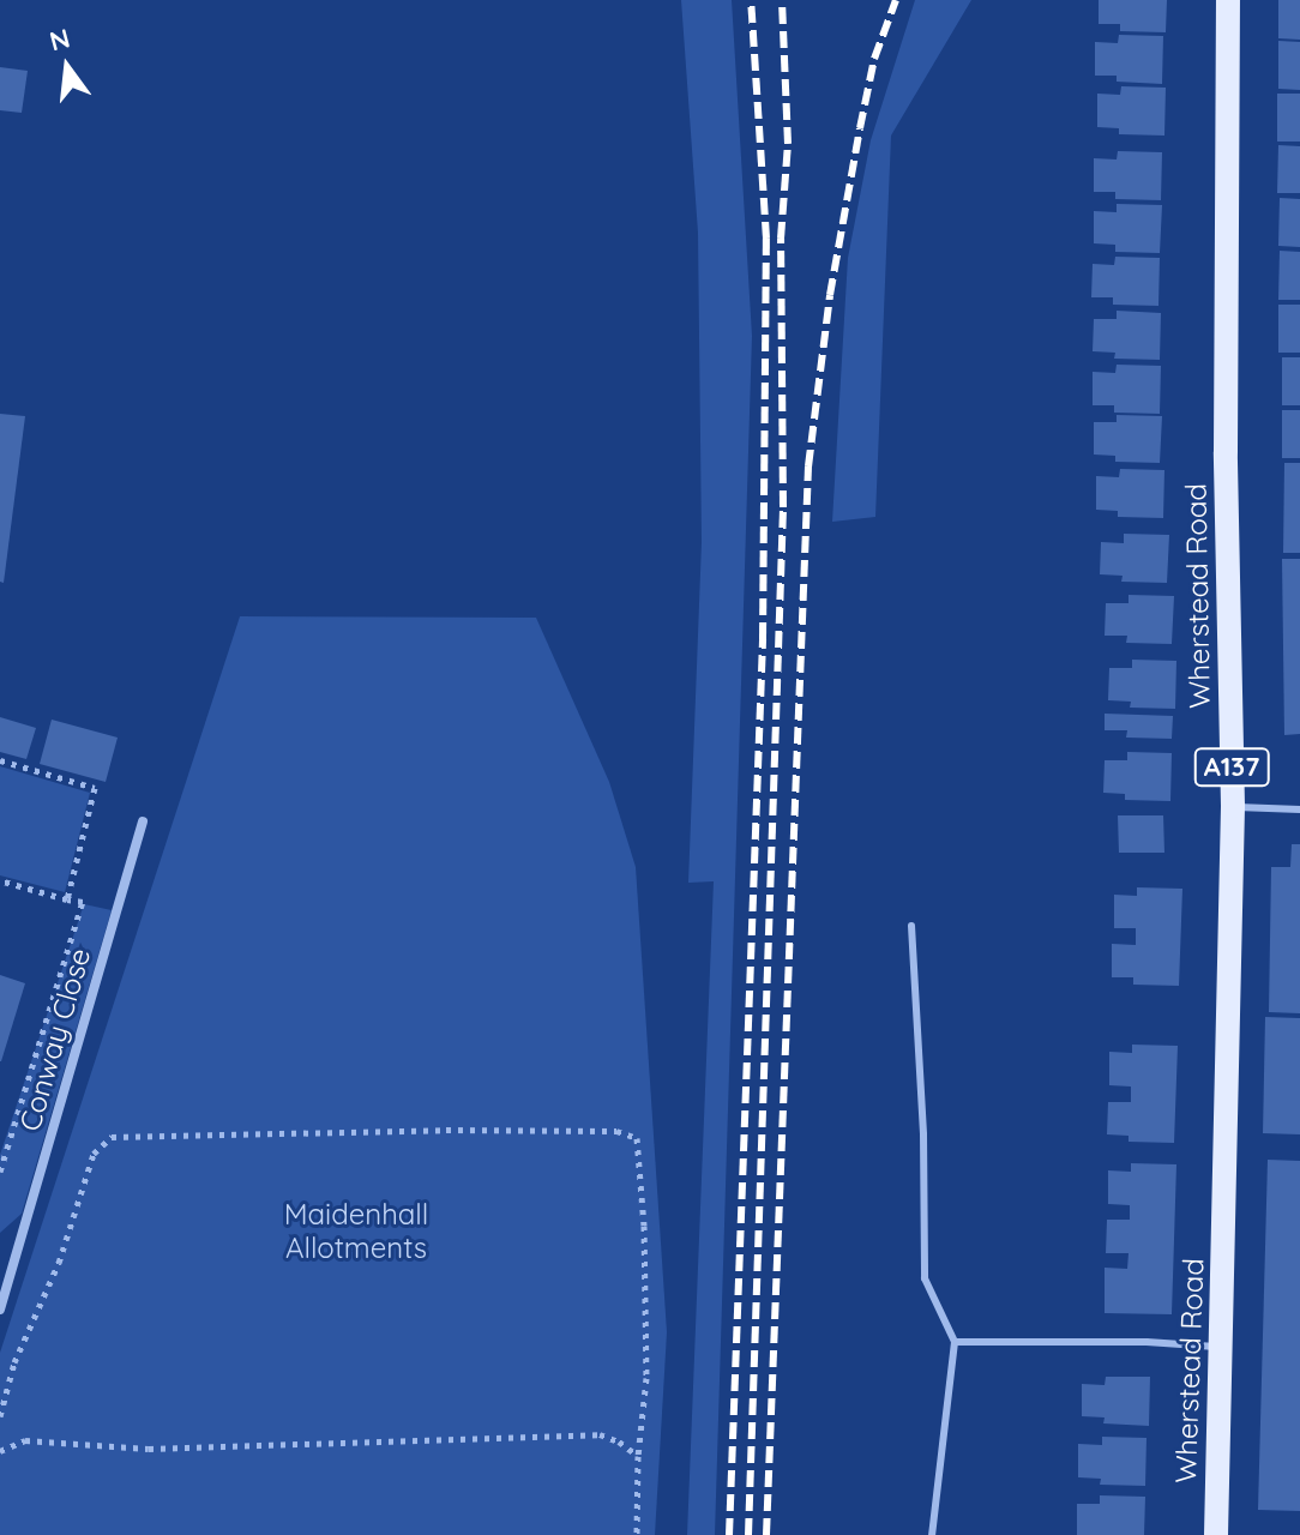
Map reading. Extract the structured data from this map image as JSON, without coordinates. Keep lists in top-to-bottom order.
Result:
{
  "streets": {
    "main road": ["Wherstead Road", "A137"],
    "street": ["Conway Close"]
  },
  "parks": ["Maidenhall Allotments"],
  "north": "top"
}
